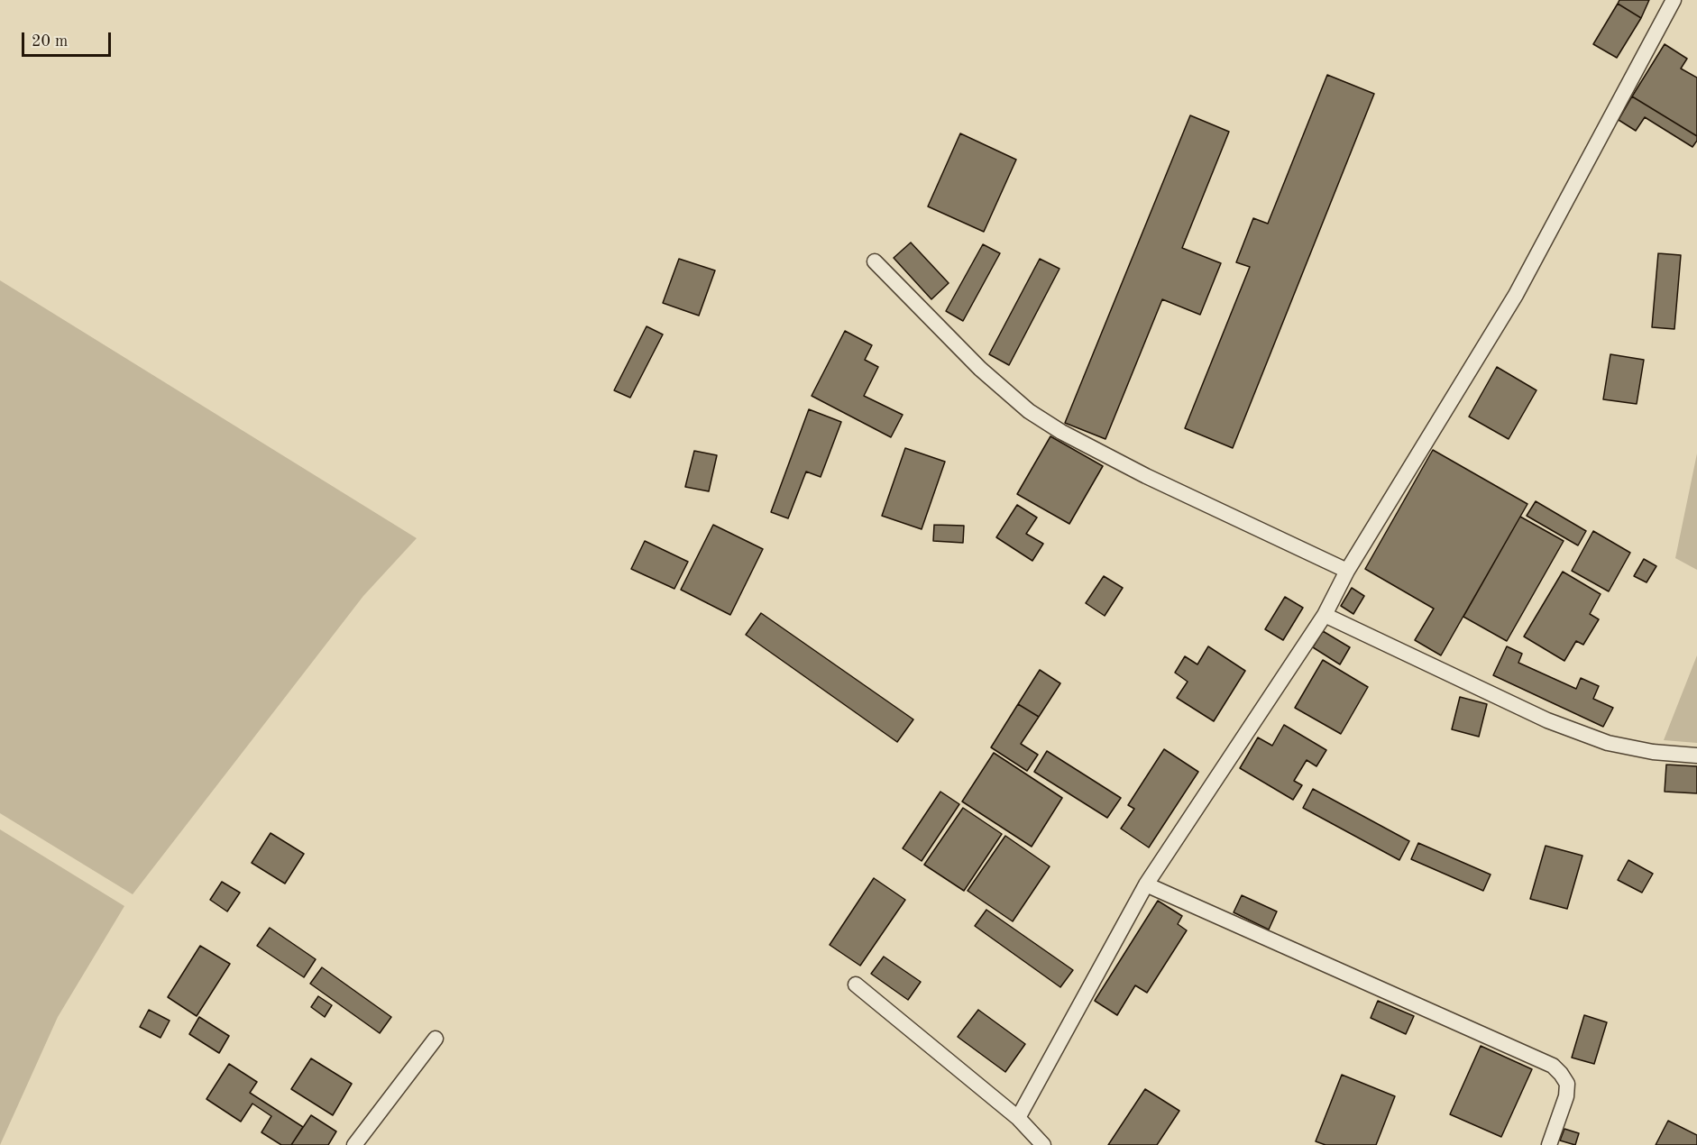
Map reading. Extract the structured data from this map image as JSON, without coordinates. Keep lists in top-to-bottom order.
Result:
{
  "scale_bar": "20 m"
}
